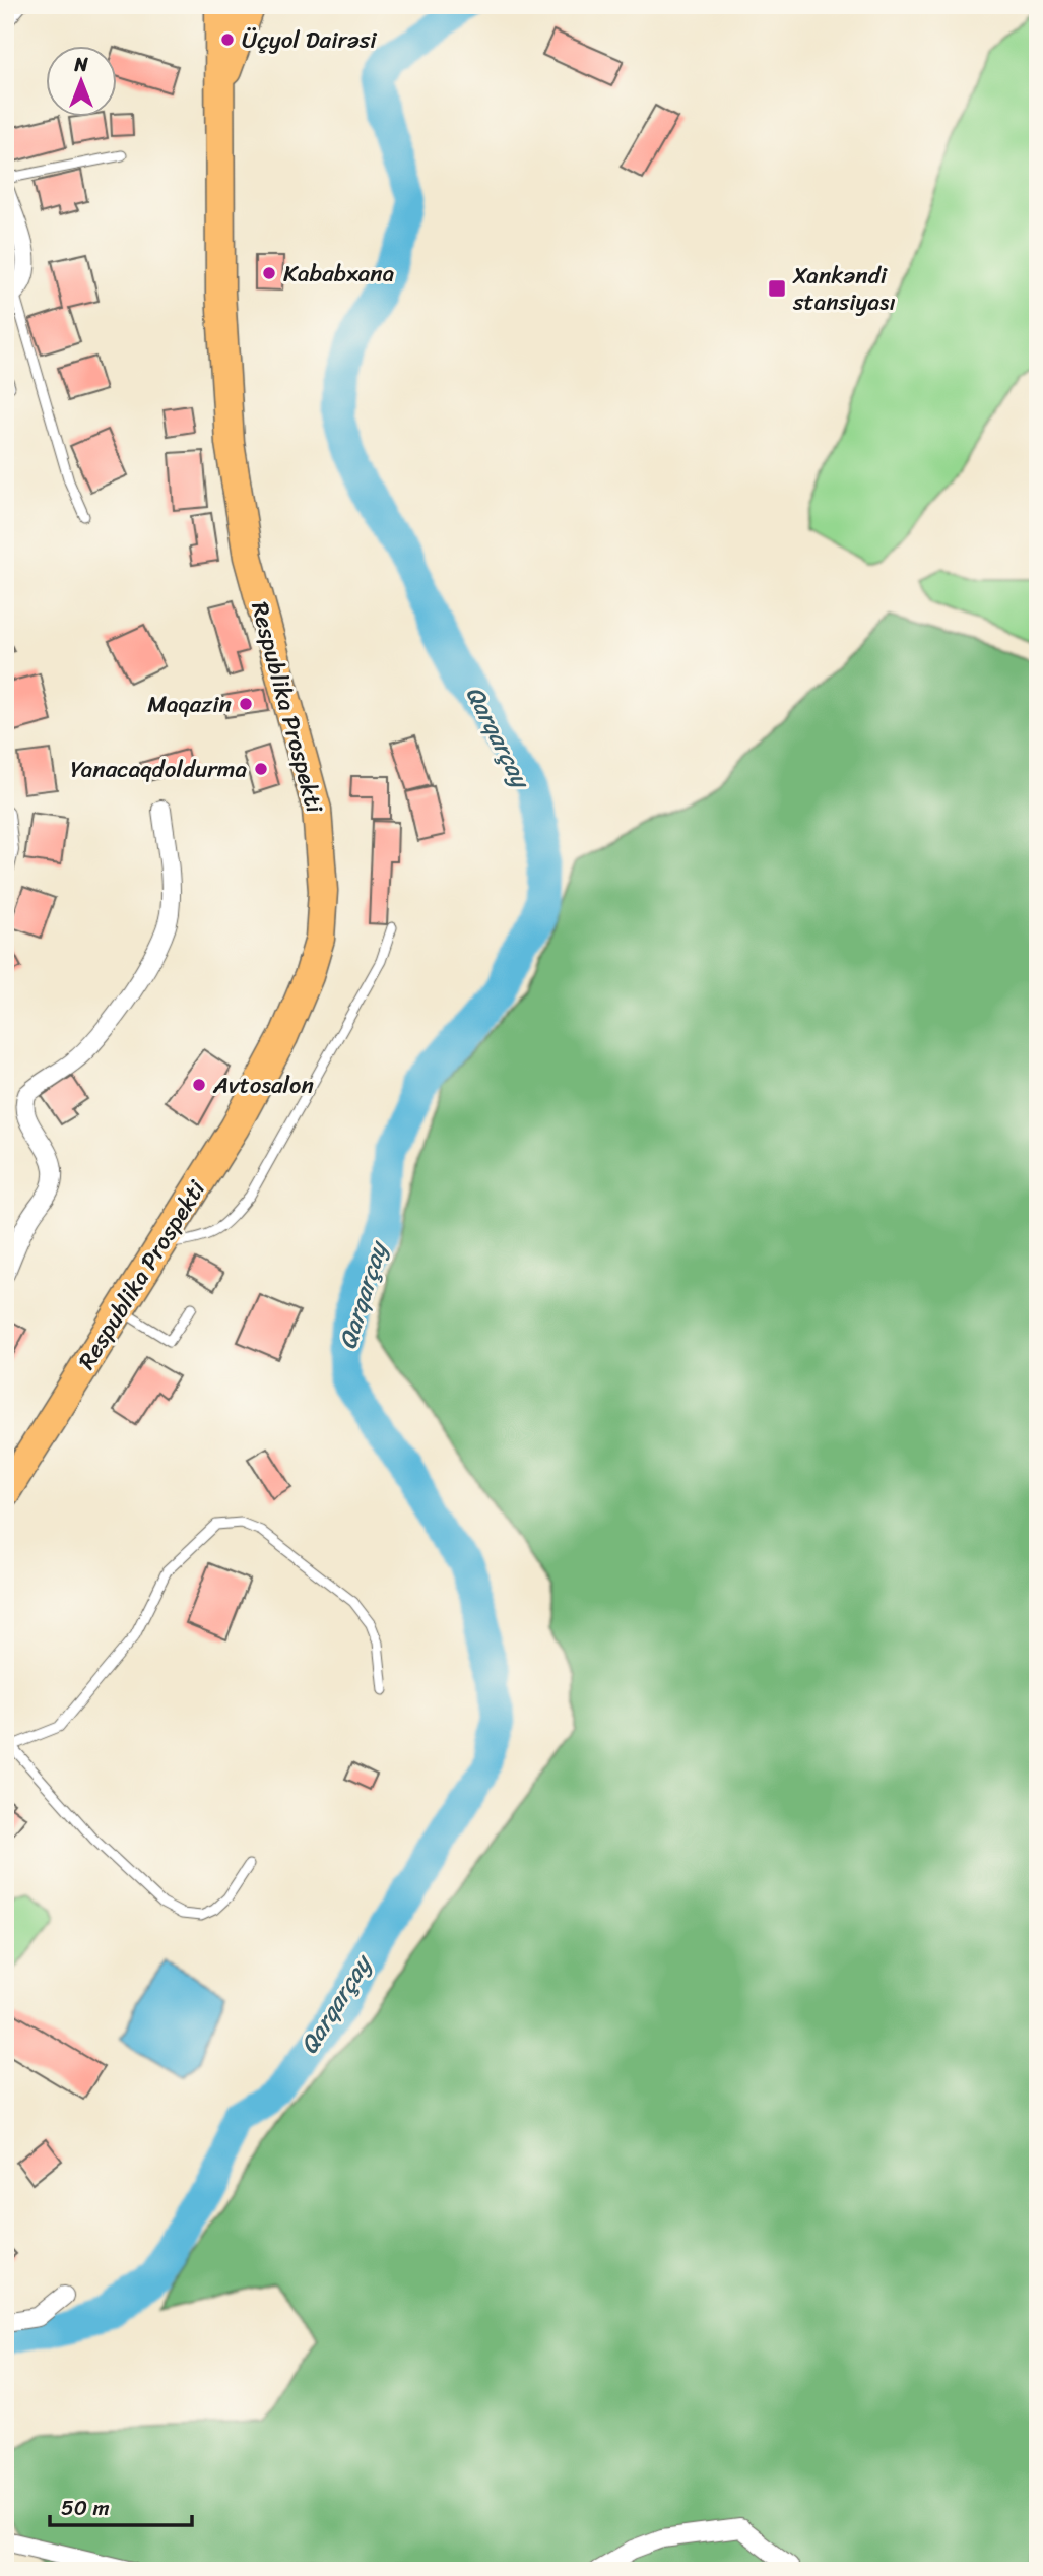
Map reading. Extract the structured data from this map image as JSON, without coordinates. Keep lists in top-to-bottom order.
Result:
{
  "streets": {
    "main road": ["Respublika Prospekti"]
  },
  "water": ["Qarqarçay"],
  "places": {
    "other": [
      "Üçyol Dairəsi",
      "Kababxana",
      "Maqazin",
      "Yanacaqdoldurma",
      "Avtosalon"
    ],
    "transit": ["Xankəndi stansiyası"]
  },
  "scale_bar": "50 m",
  "north": "top"
}
